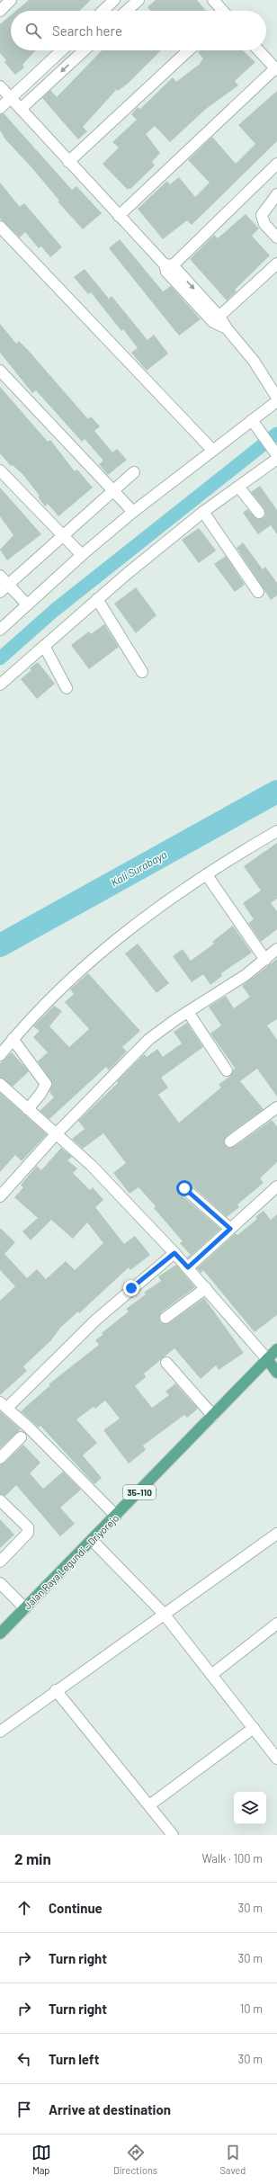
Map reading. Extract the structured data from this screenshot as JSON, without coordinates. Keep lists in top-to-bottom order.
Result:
{
  "streets": {
    "main road": ["35-110", "Jalan Raya Legundi - Driyorejo"]
  },
  "water": ["Kali Surabaya"],
  "page": {
    "search": "Search here",
    "heading": ["2 min", "Walk · 100 m"],
    "list": [
      ["Continue", "30 m"],
      ["Turn right", "30 m"],
      ["Turn right", "10 m"],
      ["Turn left", "30 m"],
      "Arrive at destination"
    ],
    "nav": ["Map", "Directions", "Saved"]
  }
}
